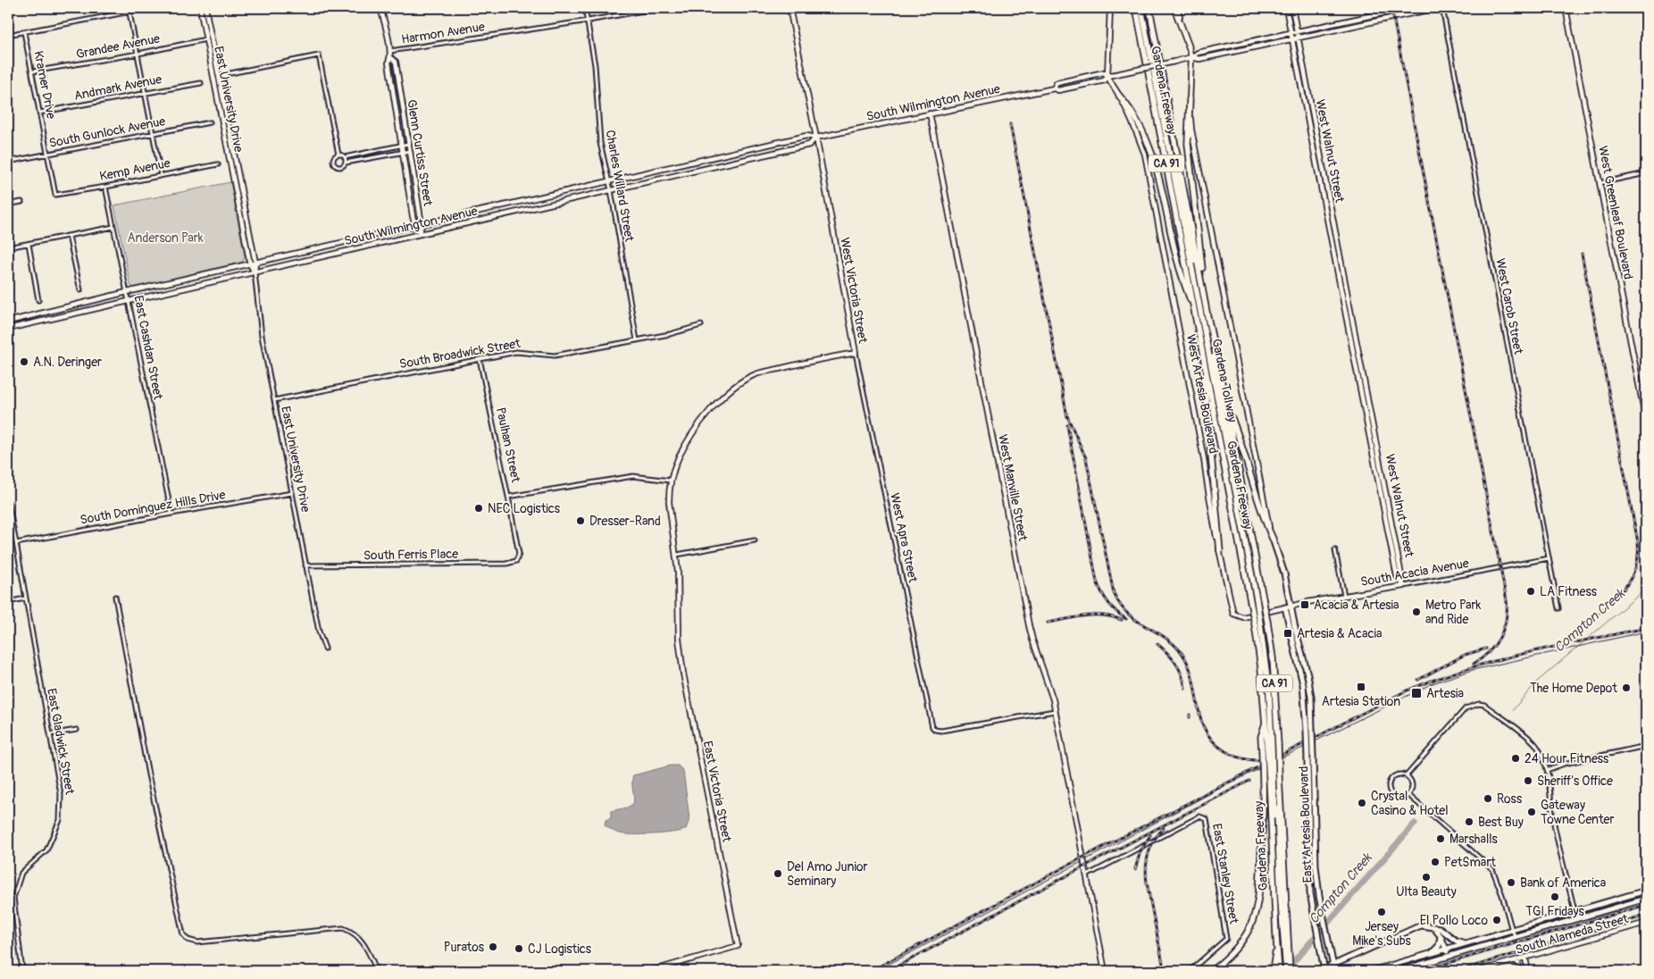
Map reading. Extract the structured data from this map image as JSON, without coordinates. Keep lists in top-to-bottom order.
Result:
{
  "streets": {
    "highway": ["Gardena Freeway", "CA 91", "Gardena Tollway"],
    "main road": ["East Artesia Boulevard", "South Alameda Street"],
    "street": [
      "Harmon Avenue",
      "Grandee Avenue",
      "Kramer Drive",
      "Andmark Avenue",
      "East University Drive",
      "South Wilmington Avenue",
      "South Gunlock Avenue",
      "West Walnut Street",
      "Glenn Curtiss Street",
      "Kemp Avenue",
      "Charles Willard Street",
      "West Greenleaf Boulevard",
      "West Victoria Street",
      "West Carob Street",
      "East Cashdan Street",
      "South Broadwick Street",
      "West Artesia Boulevard",
      "Paulhan Street",
      "West Manville Street",
      "South Dominguez Hills Drive",
      "West Apra Street",
      "South Ferris Place",
      "South Acacia Avenue",
      "East Gladwick Street",
      "East Victoria Street",
      "East Stanley Street"
    ]
  },
  "crossings": [
    ["Harmon Avenue", "Glenn Curtiss Street"],
    ["Harmon Avenue", "Charles Willard Street"],
    ["Grandee Avenue", "Kramer Drive"],
    ["Grandee Avenue", "East University Drive"],
    ["Kramer Drive", "Andmark Avenue"],
    ["Kramer Drive", "South Gunlock Avenue"],
    ["Kramer Drive", "Kemp Avenue"],
    ["Gardena Freeway", "Gardena Tollway"],
    ["East University Drive", "South Wilmington Avenue"],
    ["East University Drive", "South Broadwick Street"],
    ["East University Drive", "South Dominguez Hills Drive"],
    ["East University Drive", "South Ferris Place"],
    ["South Wilmington Avenue", "West Walnut Street"],
    ["South Wilmington Avenue", "Glenn Curtiss Street"],
    ["South Wilmington Avenue", "Charles Willard Street"],
    ["South Wilmington Avenue", "West Victoria Street"],
    ["South Wilmington Avenue", "East Cashdan Street"],
    ["South Wilmington Avenue", "West Artesia Boulevard"],
    ["South Wilmington Avenue", "West Manville Street"],
    ["West Walnut Street", "South Acacia Avenue"],
    ["Kemp Avenue", "East Cashdan Street"],
    ["Charles Willard Street", "South Broadwick Street"],
    ["West Victoria Street", "West Apra Street"],
    ["West Victoria Street", "East Victoria Street"],
    ["West Carob Street", "South Acacia Avenue"],
    ["East Cashdan Street", "South Dominguez Hills Drive"],
    ["South Broadwick Street", "Paulhan Street"],
    ["West Artesia Boulevard", "South Acacia Avenue"],
    ["West Artesia Boulevard", "East Artesia Boulevard"],
    ["Paulhan Street", "South Ferris Place"],
    ["West Manville Street", "West Apra Street"],
    ["West Manville Street", "East Stanley Street"],
    ["South Dominguez Hills Drive", "East Gladwick Street"],
    ["South Acacia Avenue", "East Artesia Boulevard"]
  ],
  "water": ["Compton Creek"],
  "parks": ["Anderson Park"],
  "places": {
    "other": [
      "A.N. Deringer",
      "NEC Logistics",
      "Dresser-Rand",
      "LA Fitness",
      "Metro Park and Ride",
      "The Home Depot",
      "24 Hour Fitness",
      "Sheriff's Office",
      "Ross",
      "Crystal Casino & Hotel",
      "Gateway Towne Center",
      "Best Buy",
      "Marshalls",
      "PetSmart",
      "Del Amo Junior Seminary",
      "Ulta Beauty",
      "Bank of America",
      "TGI Fridays",
      "Jersey Mike's Subs",
      "El Pollo Loco",
      "Puratos",
      "CJ Logistics"
    ],
    "transit": [
      "Acacia & Artesia",
      "Artesia & Acacia",
      "Artesia Station",
      "Artesia"
    ]
  }
}
